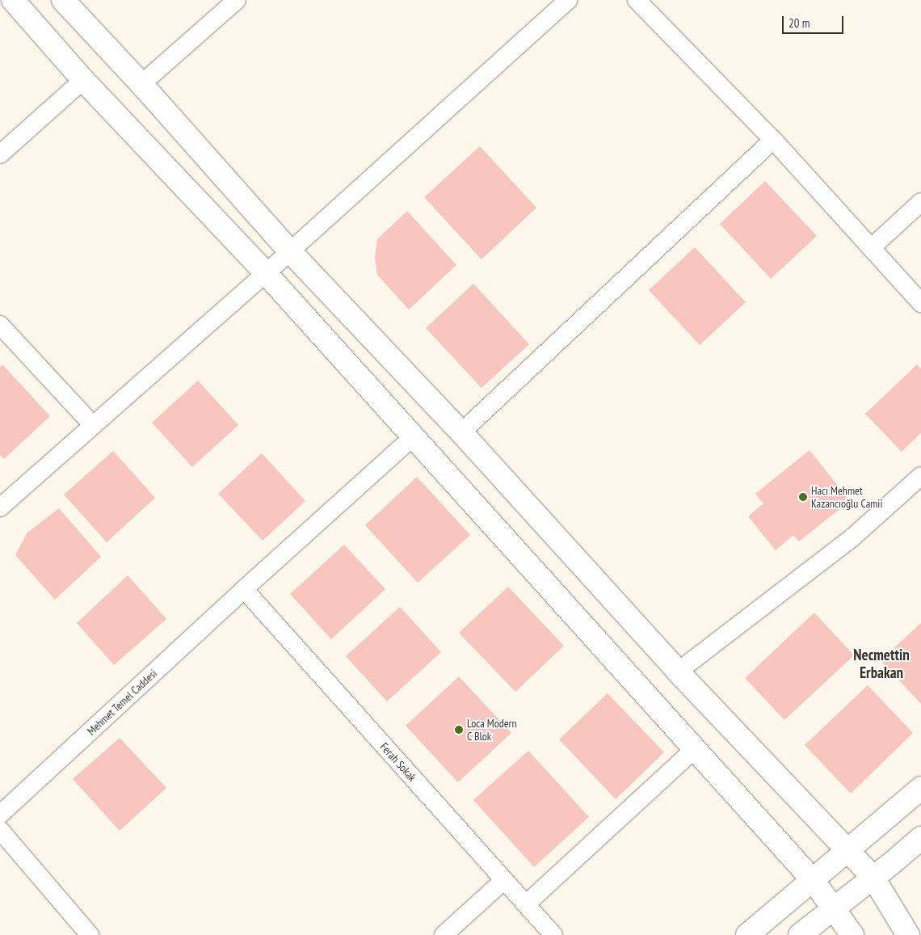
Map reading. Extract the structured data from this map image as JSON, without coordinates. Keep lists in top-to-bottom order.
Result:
{
  "streets": {
    "street": ["Mehmet Temel Caddesi", "Ferah Sokak"]
  },
  "crossings": [
    ["Mehmet Temel Caddesi", "Ferah Sokak"]
  ],
  "districts": ["Necmettin Erbakan"],
  "places": ["Hacı Mehmet Kazancıoğlu Camii", "Loca Modern C Blok"],
  "scale_bar": "20 m"
}
